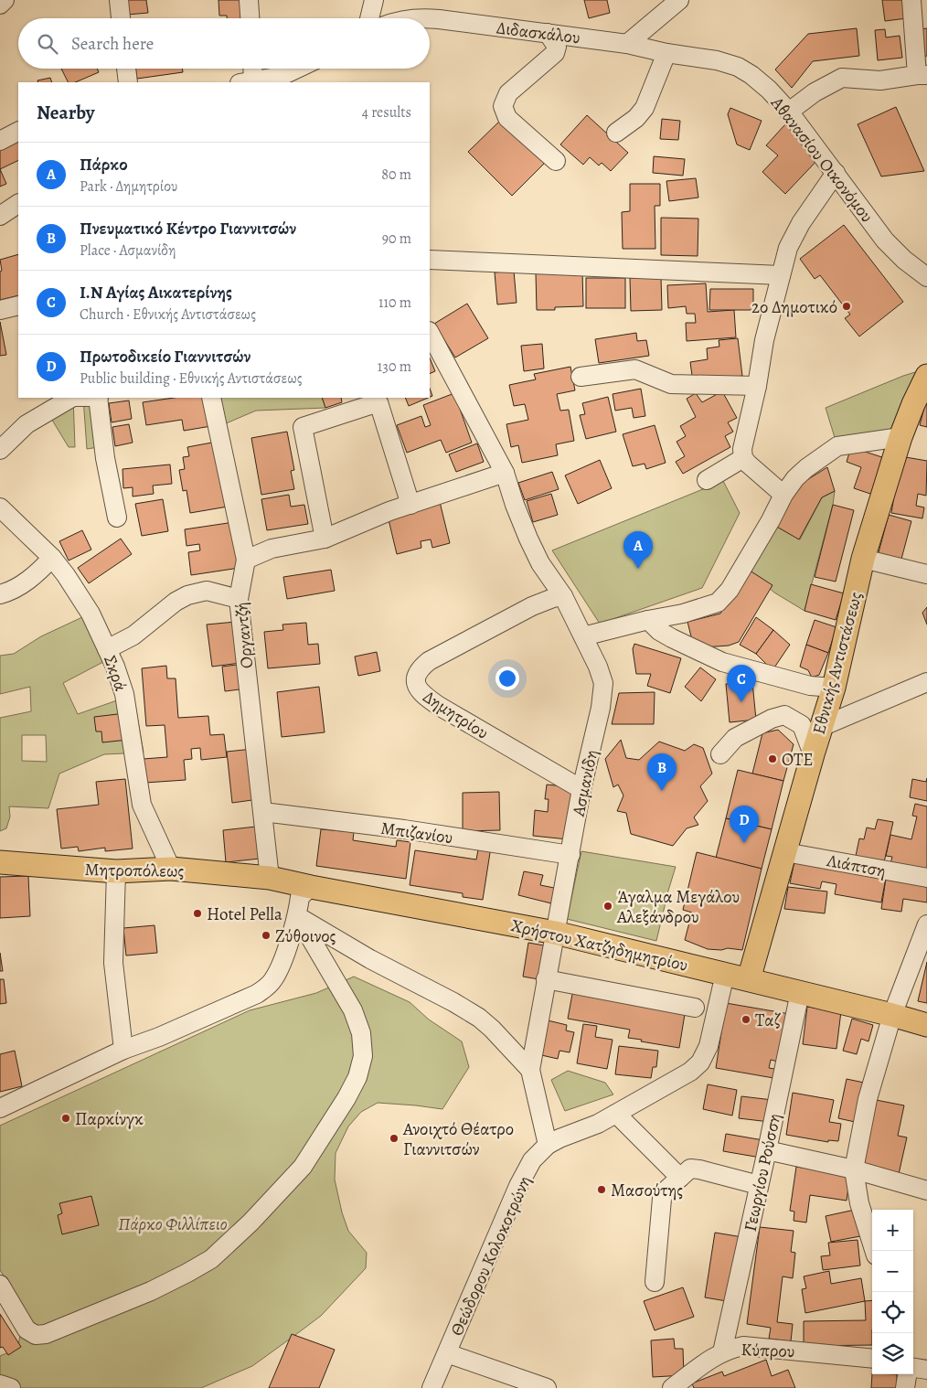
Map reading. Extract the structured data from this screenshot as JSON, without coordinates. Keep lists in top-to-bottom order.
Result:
{
  "streets": {
    "main road": ["Εθνικής Αντιστάσεως", "Μητροπόλεως", "Χρήστου Χατζηδημητρίου"],
    "street": [
      "Διδασκάλου",
      "Αθανασίου Οικονόμου",
      "Οργαντζή",
      "Σκρά",
      "Δημητρίου",
      "Ασμανίδη",
      "Μπιζανίου",
      "Λιάπτση",
      "Γεωργίου Ρούσση",
      "Θεώδορου Κολοκοτρώνη",
      "Κύπρου"
    ]
  },
  "crossings": [
    ["Διδασκάλου", "Αθανασίου Οικονόμου"],
    ["Οργαντζή", "Μπιζανίου"],
    ["Οργαντζή", "Μητροπόλεως"],
    ["Οργαντζή", "Χρήστου Χατζηδημητρίου"],
    ["Εθνικής Αντιστάσεως", "Λιάπτση"],
    ["Εθνικής Αντιστάσεως", "Χρήστου Χατζηδημητρίου"],
    ["Σκρά", "Μητροπόλεως"],
    ["Δημητρίου", "Ασμανίδη"],
    ["Ασμανίδη", "Μπιζανίου"],
    ["Ασμανίδη", "Χρήστου Χατζηδημητρίου"],
    ["Μητροπόλεως", "Χρήστου Χατζηδημητρίου"],
    ["Χρήστου Χατζηδημητρίου", "Γεωργίου Ρούσση"],
    ["Χρήστου Χατζηδημητρίου", "Θεώδορου Κολοκοτρώνη"],
    ["Γεωργίου Ρούσση", "Κύπρου"]
  ],
  "parks": ["Πάρκο Φιλλίπειο"],
  "places": [
    "2ο Δημοτικό",
    "ΟΤΕ",
    "Άγαλμα Μεγάλου Αλεξάνδρου",
    "Hotel Pella",
    "Ζύθοινος",
    "Ταζ",
    "Παρκίνγκ",
    "Ανοιχτό Θέατρο Γιαννιτσών",
    "Μασούτης"
  ],
  "page": {
    "search": "Search here",
    "heading": ["Nearby", "4 results"],
    "list": [
      {
        "mark": "A",
        "name": "Πάρκο",
        "note": "Park · Δημητρίου",
        "value": "80 m"
      },
      {
        "mark": "B",
        "name": "Πνευματικό Κέντρο Γιαννιτσών",
        "note": "Place · Ασμανίδη",
        "value": "90 m"
      },
      {
        "mark": "C",
        "name": "Ι.Ν Αγίας Αικατερίνης",
        "note": "Church · Εθνικής Αντιστάσεως",
        "value": "110 m"
      },
      {
        "mark": "D",
        "name": "Πρωτοδικείο Γιαννιτσών",
        "note": "Public building · Εθνικής Αντιστάσεως",
        "value": "130 m"
      }
    ],
    "pins": [
      "A",
      "C",
      "B",
      "D"
    ],
    "map_buttons": ["+", "−"]
  }
}
